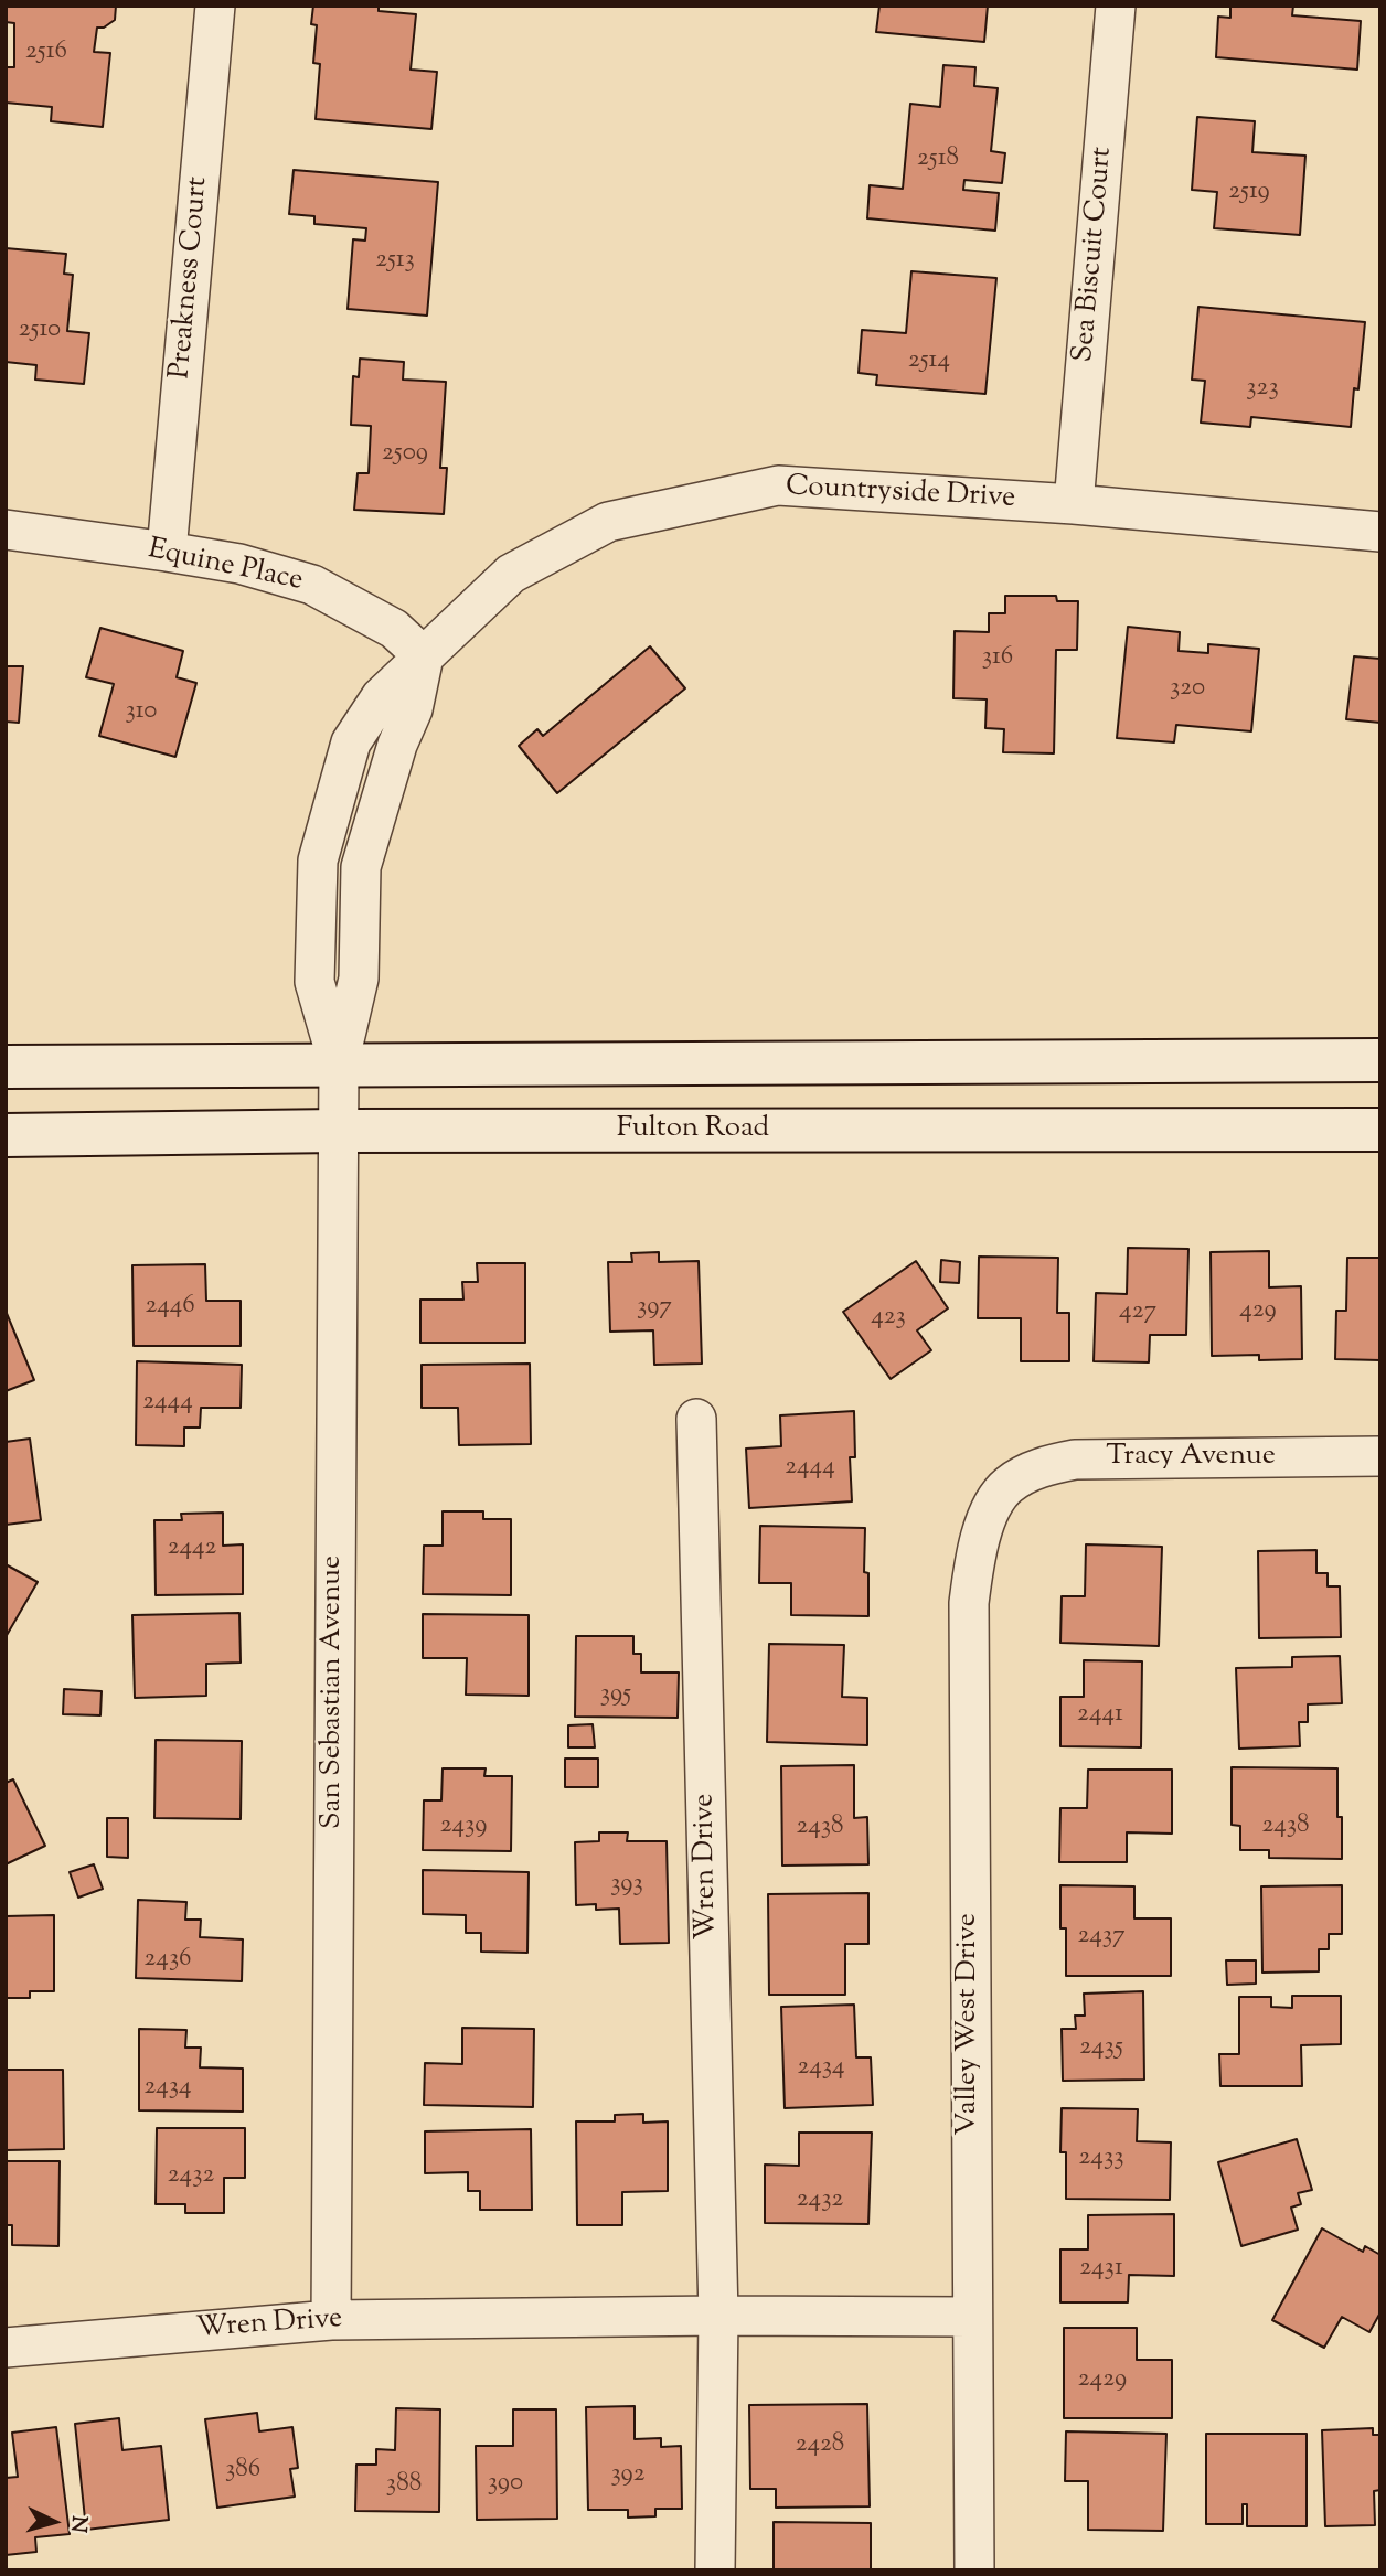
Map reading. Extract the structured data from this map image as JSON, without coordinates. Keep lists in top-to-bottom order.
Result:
{
  "streets": {
    "main road": ["Fulton Road"],
    "street": [
      "Sea Biscuit Court",
      "Preakness Court",
      "Countryside Drive",
      "Equine Place",
      "Tracy Avenue",
      "San Sebastian Avenue",
      "Wren Drive",
      "Valley West Drive"
    ]
  },
  "crossings": [
    ["Sea Biscuit Court", "Countryside Drive"],
    ["Preakness Court", "Equine Place"],
    ["Countryside Drive", "Equine Place"],
    ["Countryside Drive", "San Sebastian Avenue"],
    ["Fulton Road", "San Sebastian Avenue"],
    ["Tracy Avenue", "Valley West Drive"],
    ["San Sebastian Avenue", "Wren Drive"],
    ["Wren Drive", "Valley West Drive"]
  ],
  "house_numbers": [
    "2516",
    "2518",
    "2519",
    "2513",
    "2510",
    "2514",
    "323",
    "2509",
    "316",
    "320",
    "310",
    "2446",
    "397",
    "429",
    "427",
    "423",
    "2444",
    "2444",
    "2442",
    "395",
    "2441",
    "2439",
    "2438",
    "2438",
    "393",
    "2437",
    "2436",
    "2435",
    "2434",
    "2434",
    "2433",
    "2432",
    "2432",
    "2431",
    "2429",
    "2428",
    "386",
    "392",
    "390",
    "388"
  ],
  "north": "right"
}
